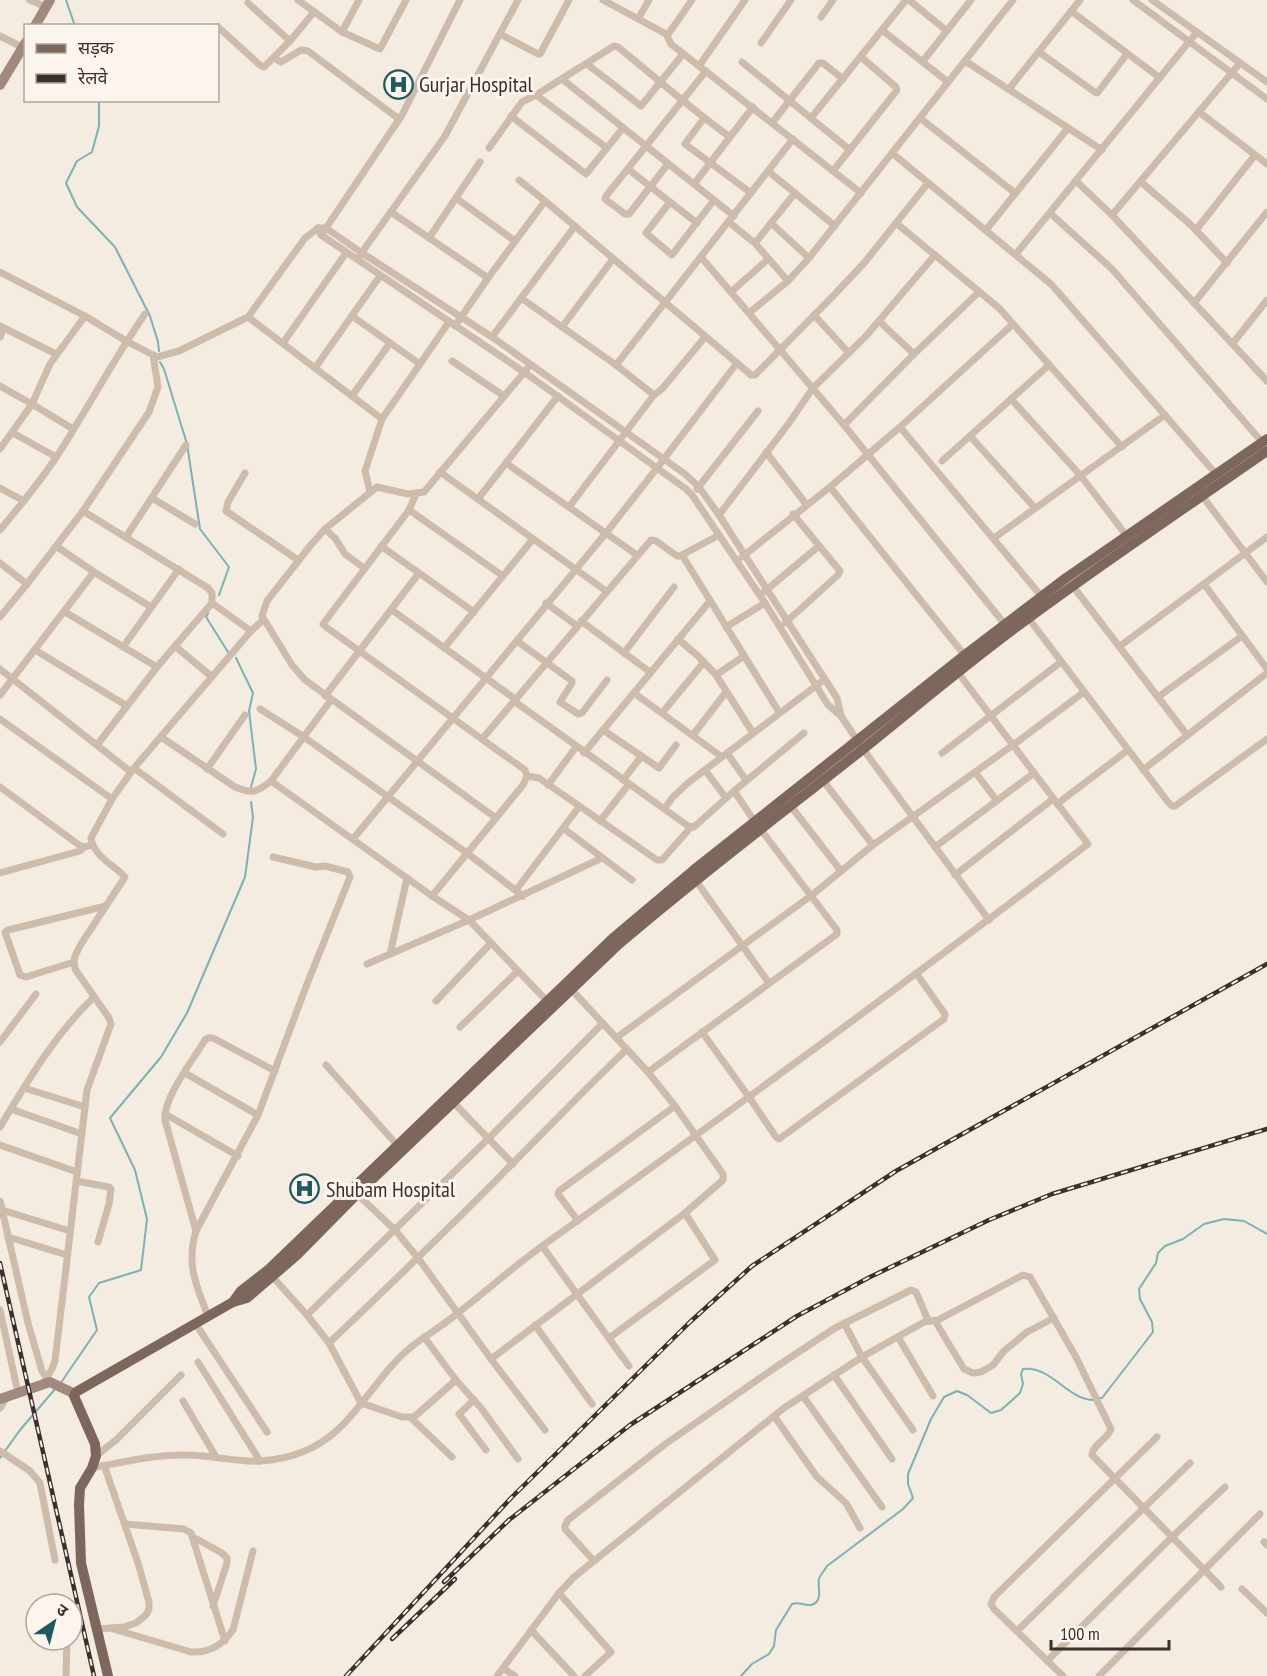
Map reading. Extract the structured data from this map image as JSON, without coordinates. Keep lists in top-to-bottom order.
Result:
{
  "places": {
    "hospital": ["Gurjar Hospital", "Shubam Hospital"]
  },
  "legend": ["सड़क", "रेलवे"],
  "scale_bar": "100 m",
  "north": "top right"
}
